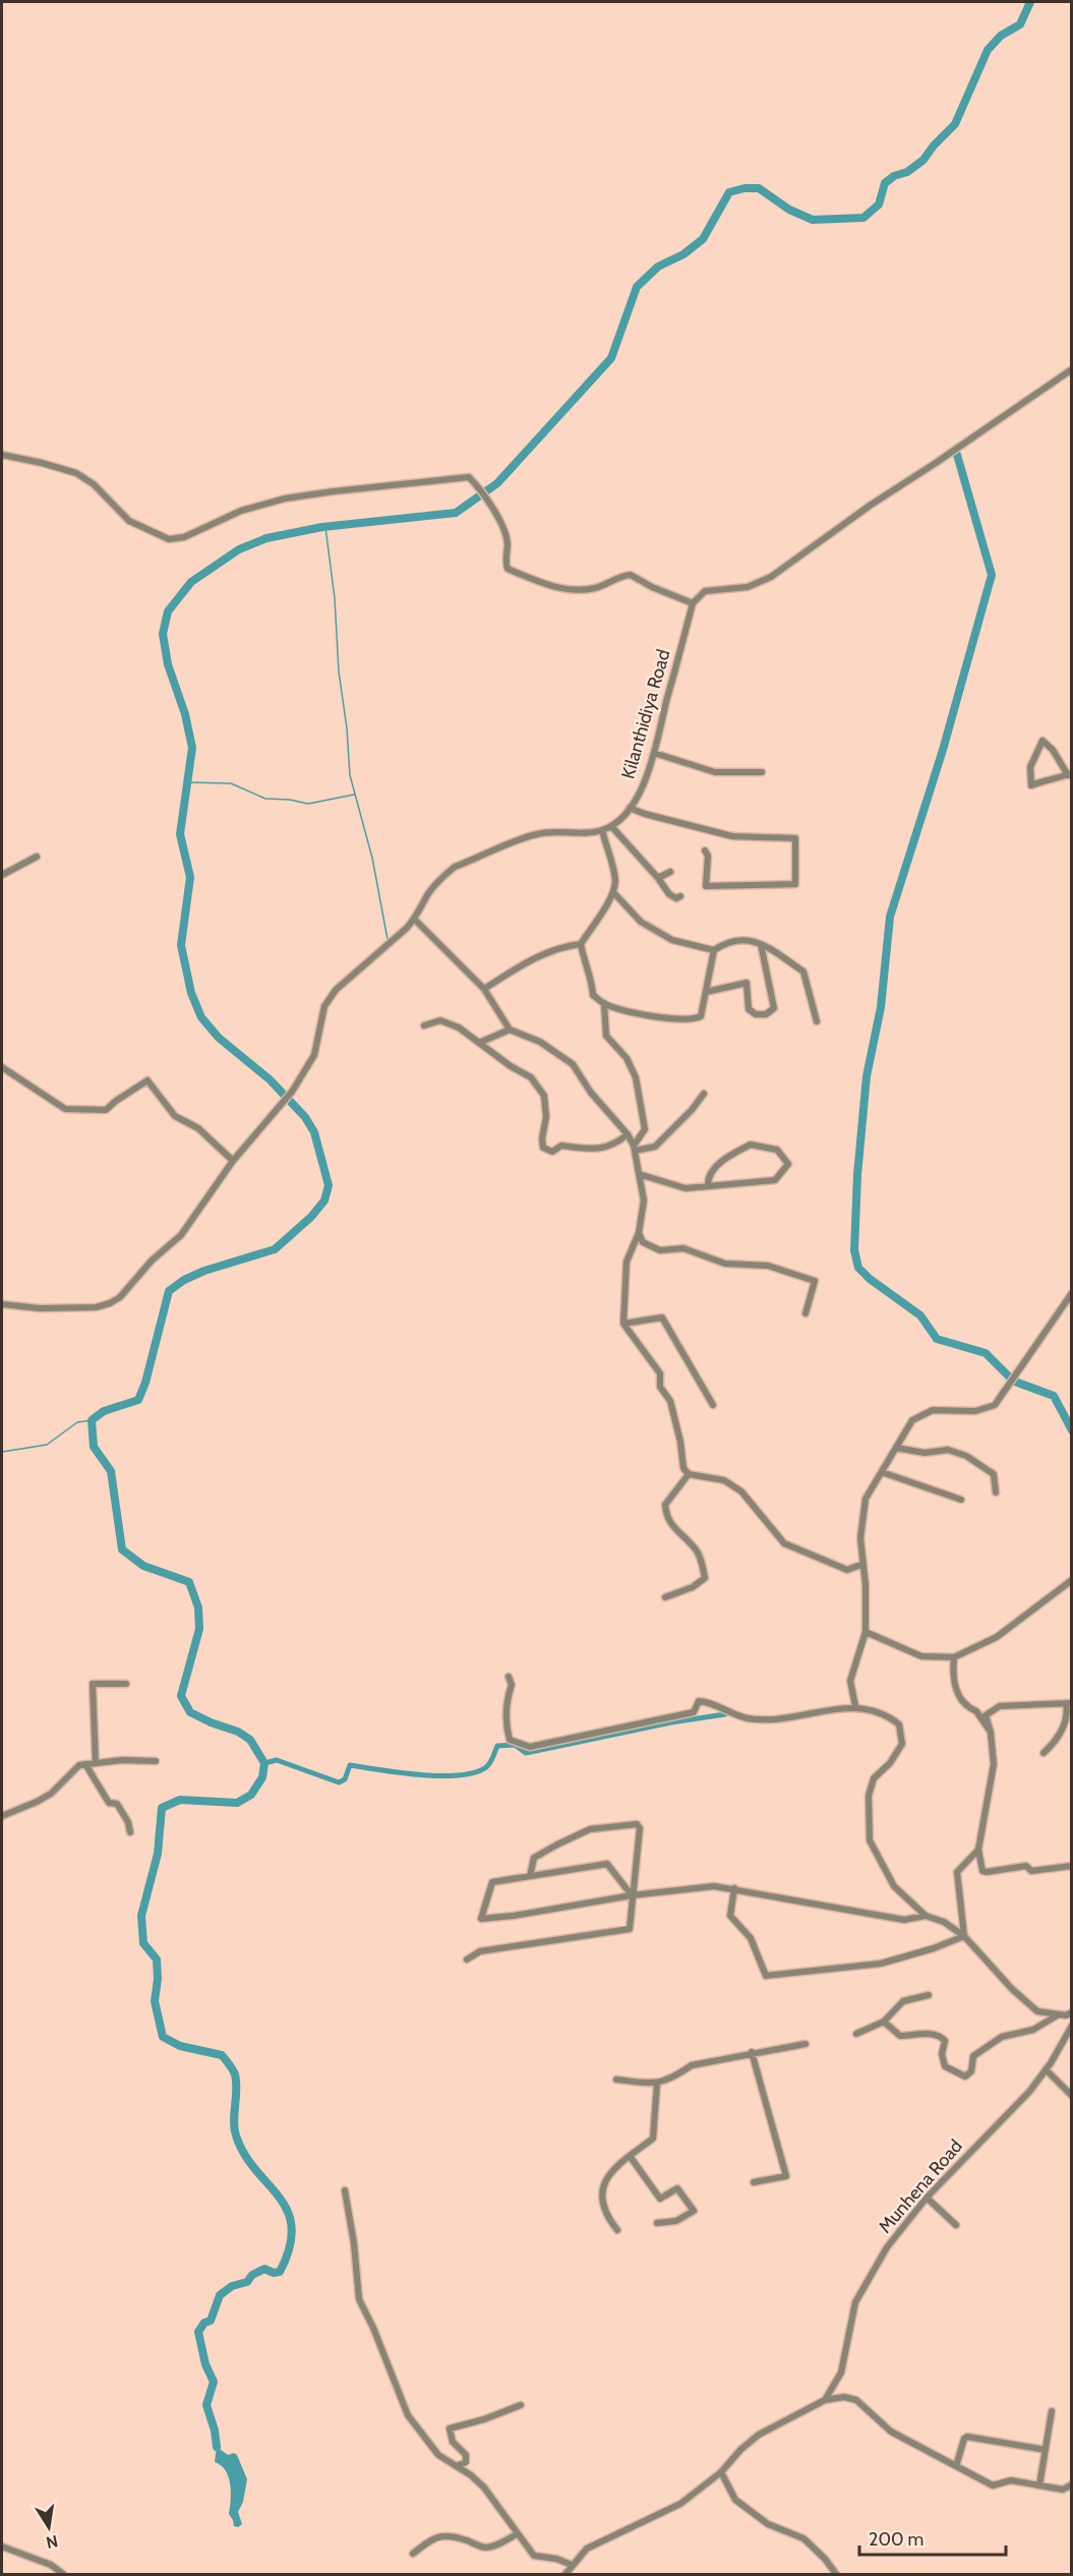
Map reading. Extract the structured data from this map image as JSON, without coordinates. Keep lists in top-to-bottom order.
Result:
{
  "streets": {
    "street": ["Kilanthidiya Road", "Munhena Road"]
  },
  "scale_bar": "200 m",
  "north": "bottom"
}
